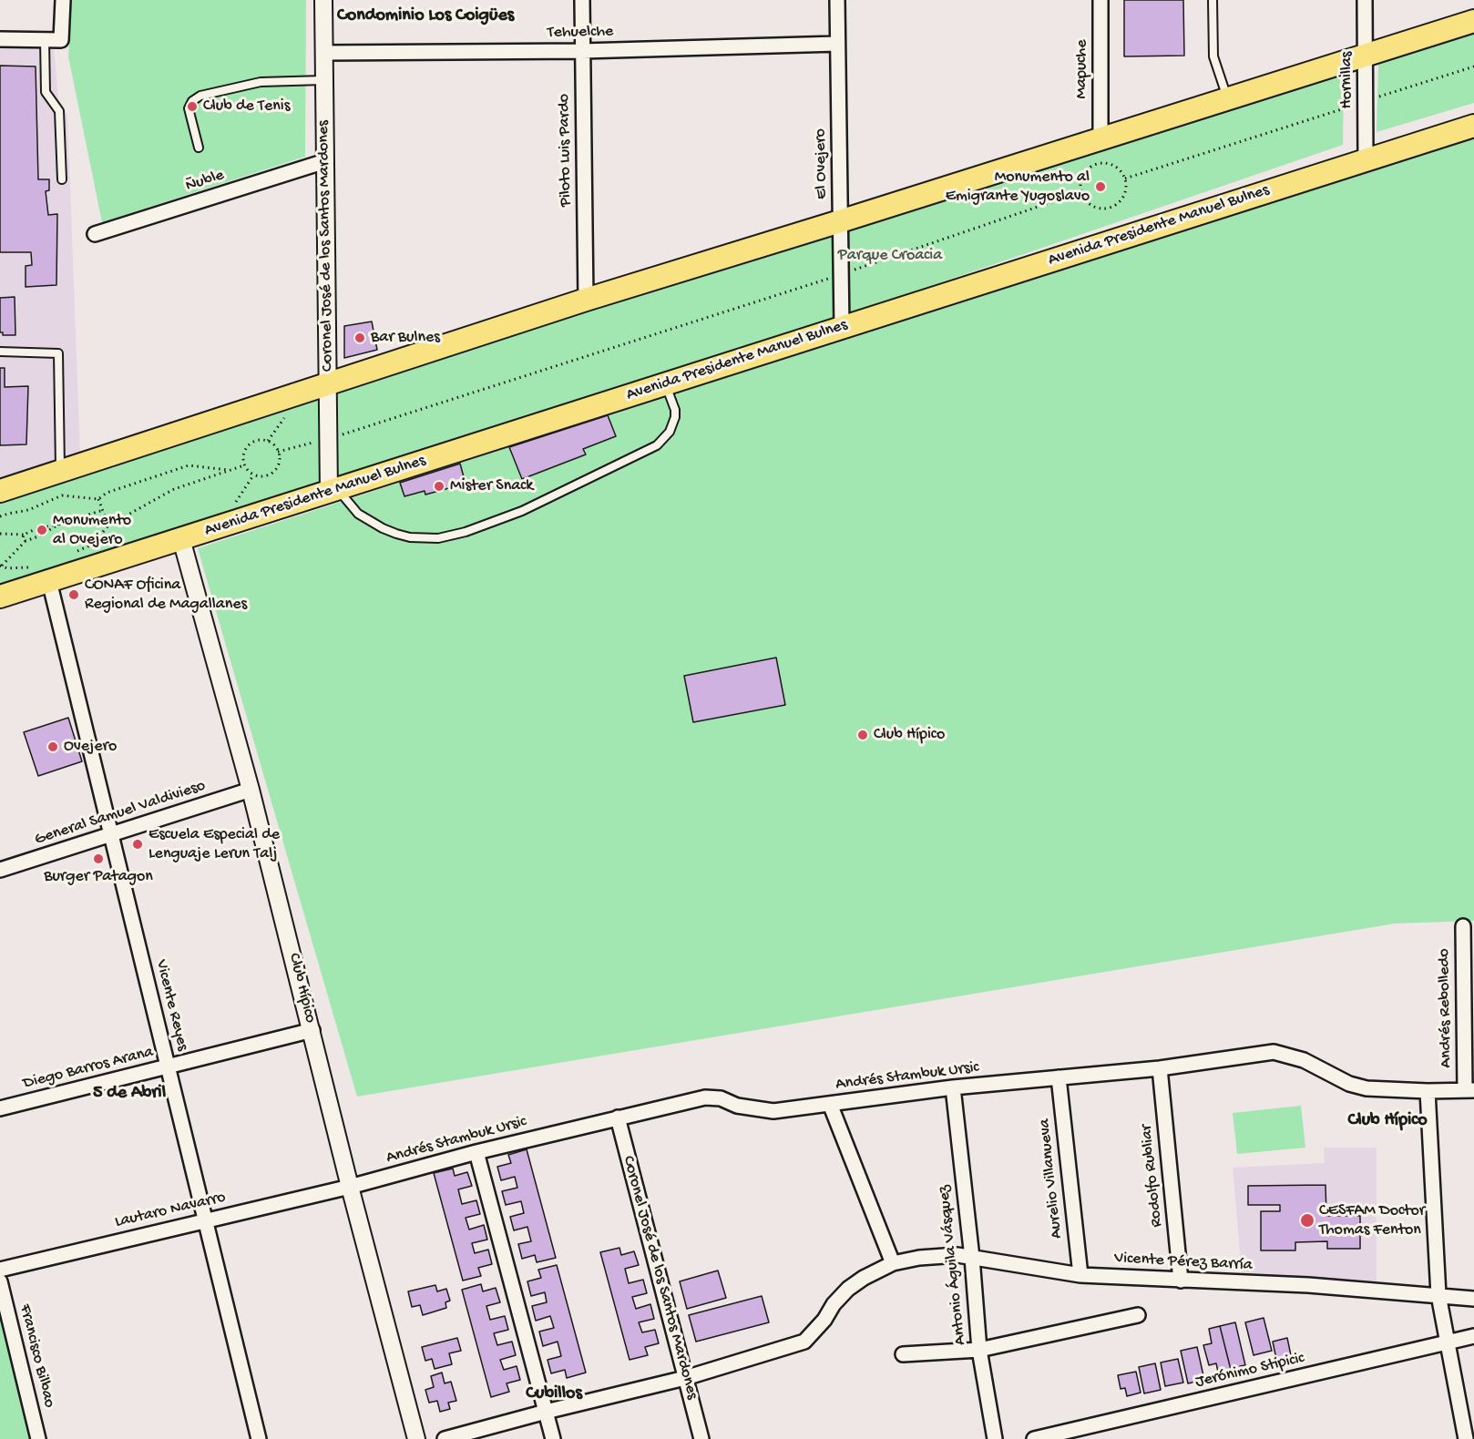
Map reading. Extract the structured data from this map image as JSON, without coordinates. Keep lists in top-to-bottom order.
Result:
{
  "streets": {
    "main road": ["Avenida Presidente Manuel Bulnes"],
    "street": [
      "Tehuelche",
      "Mapuche",
      "Hornillas",
      "Piloto Luis Pardo",
      "El Ovejero",
      "Ñuble",
      "Coronel José de los Santos Mardones",
      "General Samuel Valdivieso",
      "Club Hípico",
      "Vicente Reyes",
      "Andrés Rebolledo",
      "Diego Barros Arana",
      "Andrés Stambuk Ursic",
      "Rodolfo Rubliar",
      "Aurelio Villanueva",
      "Lautaro Navarro",
      "Vicente Pérez Barría",
      "Antonio Águila Vásquez",
      "Francisco Bilbao",
      "Jerónimo Stipicic"
    ]
  },
  "crossings": [
    ["Tehuelche", "Piloto Luis Pardo"],
    ["Tehuelche", "El Ovejero"],
    ["Tehuelche", "Coronel José de los Santos Mardones"],
    ["Hornillas", "Avenida Presidente Manuel Bulnes"],
    ["El Ovejero", "Avenida Presidente Manuel Bulnes"],
    ["Ñuble", "Coronel José de los Santos Mardones"],
    ["Avenida Presidente Manuel Bulnes", "Coronel José de los Santos Mardones"],
    ["Avenida Presidente Manuel Bulnes", "Club Hípico"],
    ["Avenida Presidente Manuel Bulnes", "Vicente Reyes"],
    ["Coronel José de los Santos Mardones", "Andrés Stambuk Ursic"],
    ["Coronel José de los Santos Mardones", "Vicente Pérez Barría"],
    ["General Samuel Valdivieso", "Club Hípico"],
    ["General Samuel Valdivieso", "Vicente Reyes"],
    ["Club Hípico", "Diego Barros Arana"],
    ["Club Hípico", "Andrés Stambuk Ursic"],
    ["Club Hípico", "Lautaro Navarro"],
    ["Vicente Reyes", "Diego Barros Arana"],
    ["Vicente Reyes", "Lautaro Navarro"],
    ["Andrés Rebolledo", "Andrés Stambuk Ursic"],
    ["Andrés Stambuk Ursic", "Rodolfo Rubliar"],
    ["Andrés Stambuk Ursic", "Aurelio Villanueva"],
    ["Andrés Stambuk Ursic", "Lautaro Navarro"],
    ["Andrés Stambuk Ursic", "Antonio Águila Vásquez"],
    ["Rodolfo Rubliar", "Vicente Pérez Barría"],
    ["Aurelio Villanueva", "Vicente Pérez Barría"],
    ["Vicente Pérez Barría", "Antonio Águila Vásquez"]
  ],
  "districts": [
    "Condominio Los Coigües",
    "5 de Abril",
    "Club Hípico",
    "Cubillos"
  ],
  "parks": ["Parque Croacia"],
  "places": [
    "Club de Tenis",
    "Monumento al Emigrante Yugoslavo",
    "Bar Bulnes",
    "Mister Snack",
    "Monumento al Ovejero",
    "CONAF Oficina Regional de Magallanes",
    "Club Hípico",
    "Ovejero",
    "Escuela Especial de Lenguaje Lerun Talj",
    "Burger Patagon",
    "CESFAM Doctor Thomas Fenton"
  ]
}
